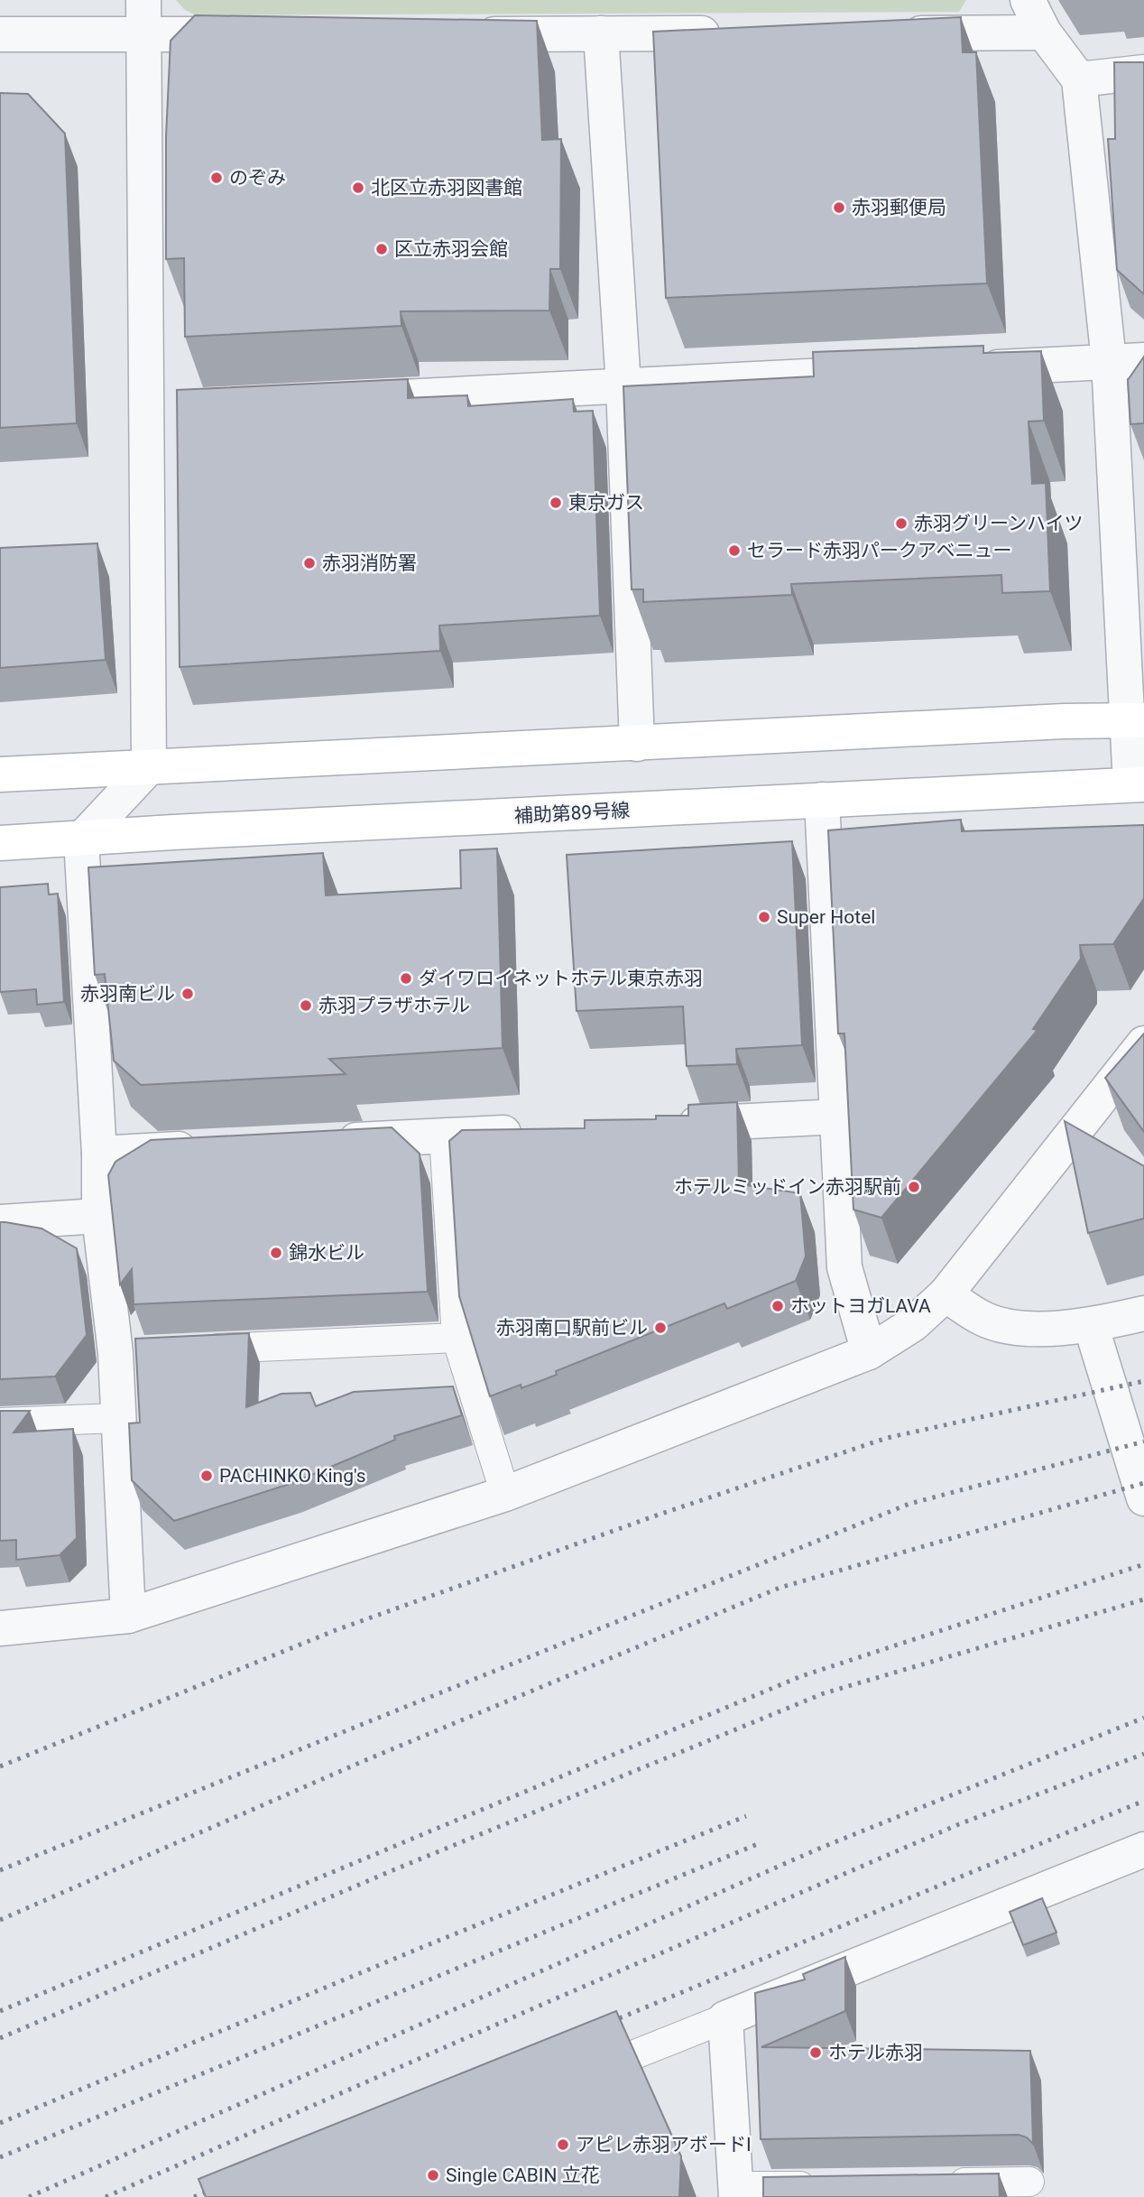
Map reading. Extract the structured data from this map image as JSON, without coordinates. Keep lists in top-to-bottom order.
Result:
{
  "streets": {
    "street": ["補助第89号線"]
  },
  "places": [
    "のぞみ",
    "北区立赤羽図書館",
    "赤羽郵便局",
    "区立赤羽会館",
    "東京ガス",
    "赤羽グリーンハイツ",
    "セラード赤羽パークアベニュー",
    "赤羽消防署",
    "Super Hotel",
    "ダイワロイネットホテル東京赤羽",
    "赤羽南ビル",
    "赤羽プラザホテル",
    "ホテルミッドイン赤羽駅前",
    "錦水ビル",
    "ホットヨガLAVA",
    "赤羽南口駅前ビル",
    "PACHINKO King's",
    "ホテル赤羽",
    "アピレ赤羽アボードI",
    "Single CABIN 立花"
  ]
}
